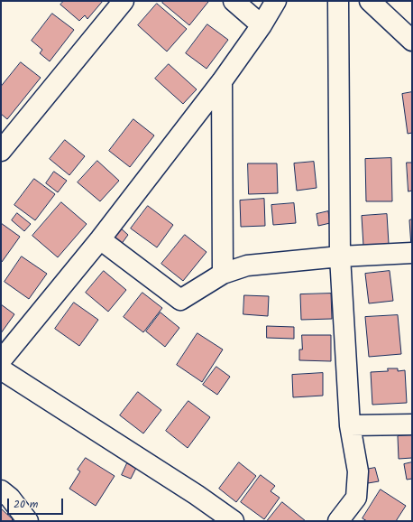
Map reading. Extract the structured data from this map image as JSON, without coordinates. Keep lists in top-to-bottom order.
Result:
{
  "scale_bar": "20 m"
}
